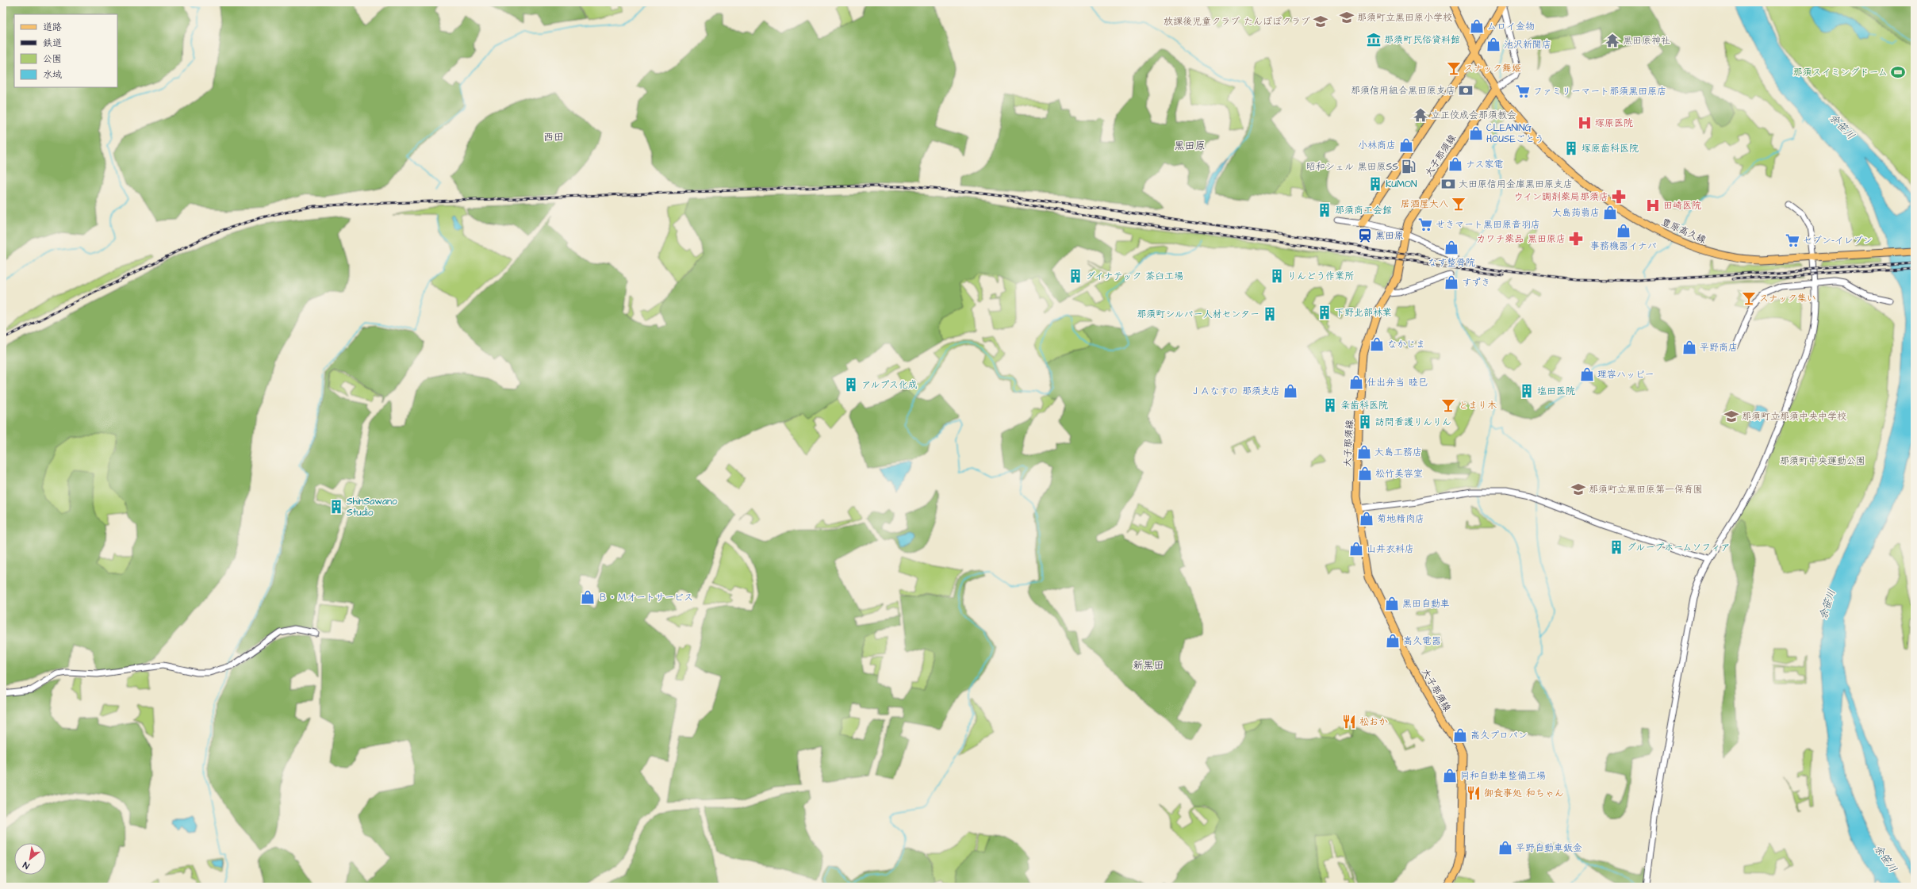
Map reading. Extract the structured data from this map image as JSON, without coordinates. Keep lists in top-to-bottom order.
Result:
{
  "streets": {
    "main road": ["大子那須線", "豊原高久線"]
  },
  "crossings": [
    ["大子那須線", "豊原高久線"]
  ],
  "districts": ["西田", "黒田原", "新黒田"],
  "water": ["余笹川"],
  "parks": ["那須町中央運動公園"],
  "places": {
    "school or university": [
      "那須町立黒田原小学校",
      "放課後児童クラブ たんぽぽクラブ",
      "那須町立那須中央中学校",
      "那須町立黒田原第一保育園"
    ],
    "shop": [
      "ムロイ金物",
      "池沢新聞店",
      "CLEANING HOUSEごとう",
      "小林商店",
      "ナス家電",
      "大島蒟蒻店",
      "事務機器イナバ",
      "なす整骨院",
      "すずき",
      "なかじま",
      "平野商店",
      "理容ハッピー",
      "仕出弁当 睦巳",
      "ＪＡなすの 那須支店",
      "大島工務店",
      "松竹美容室",
      "菊地精肉店",
      "山井衣料店",
      "Ｂ・Ｍオートサービス",
      "黒田自動車",
      "高久電器",
      "高久プロパン",
      "同和自動車整備工場",
      "平野自動車鈑金"
    ],
    "museum": ["那須町民俗資料館"],
    "temple": ["黒田原神社", "立正佼成会那須教会"],
    "bar": [
      "スナック舞姫",
      "居酒屋大八",
      "スナック集い",
      "とまり木"
    ],
    "sports": ["那須スイミングドーム"],
    "bank": ["那須信用組合黒田原支店", "大田原信用金庫黒田原支店"],
    "supermarket": ["ファミリーマート那須黒田原店", "せきマート黒田原音羽店", "セブン-イレブン"],
    "hospital": ["塚原医院", "田崎医院"],
    "building": [
      "塚原歯科医院",
      "KUMON",
      "那須商工会館",
      "ダイナテック 茶臼工場",
      "りんどう作業所",
      "下野北部林業",
      "那須町シルバー人材センター",
      "アルプス化成",
      "塩田医院",
      "粂歯科医院",
      "訪問看護りんりん",
      "ShinSawano Studio",
      "グループホームソフィア"
    ],
    "fuel station": ["昭和シェル 黒田原SS"],
    "pharmacy": ["ウイン調剤薬局那須店", "カワチ薬品 黒田原店"],
    "station": ["黒田原"],
    "restaurant": ["松おか", "御食事処 和ちゃん"]
  },
  "legend": [
    "道路",
    "鉄道",
    "公園",
    "水域"
  ],
  "north": "bottom left"
}
